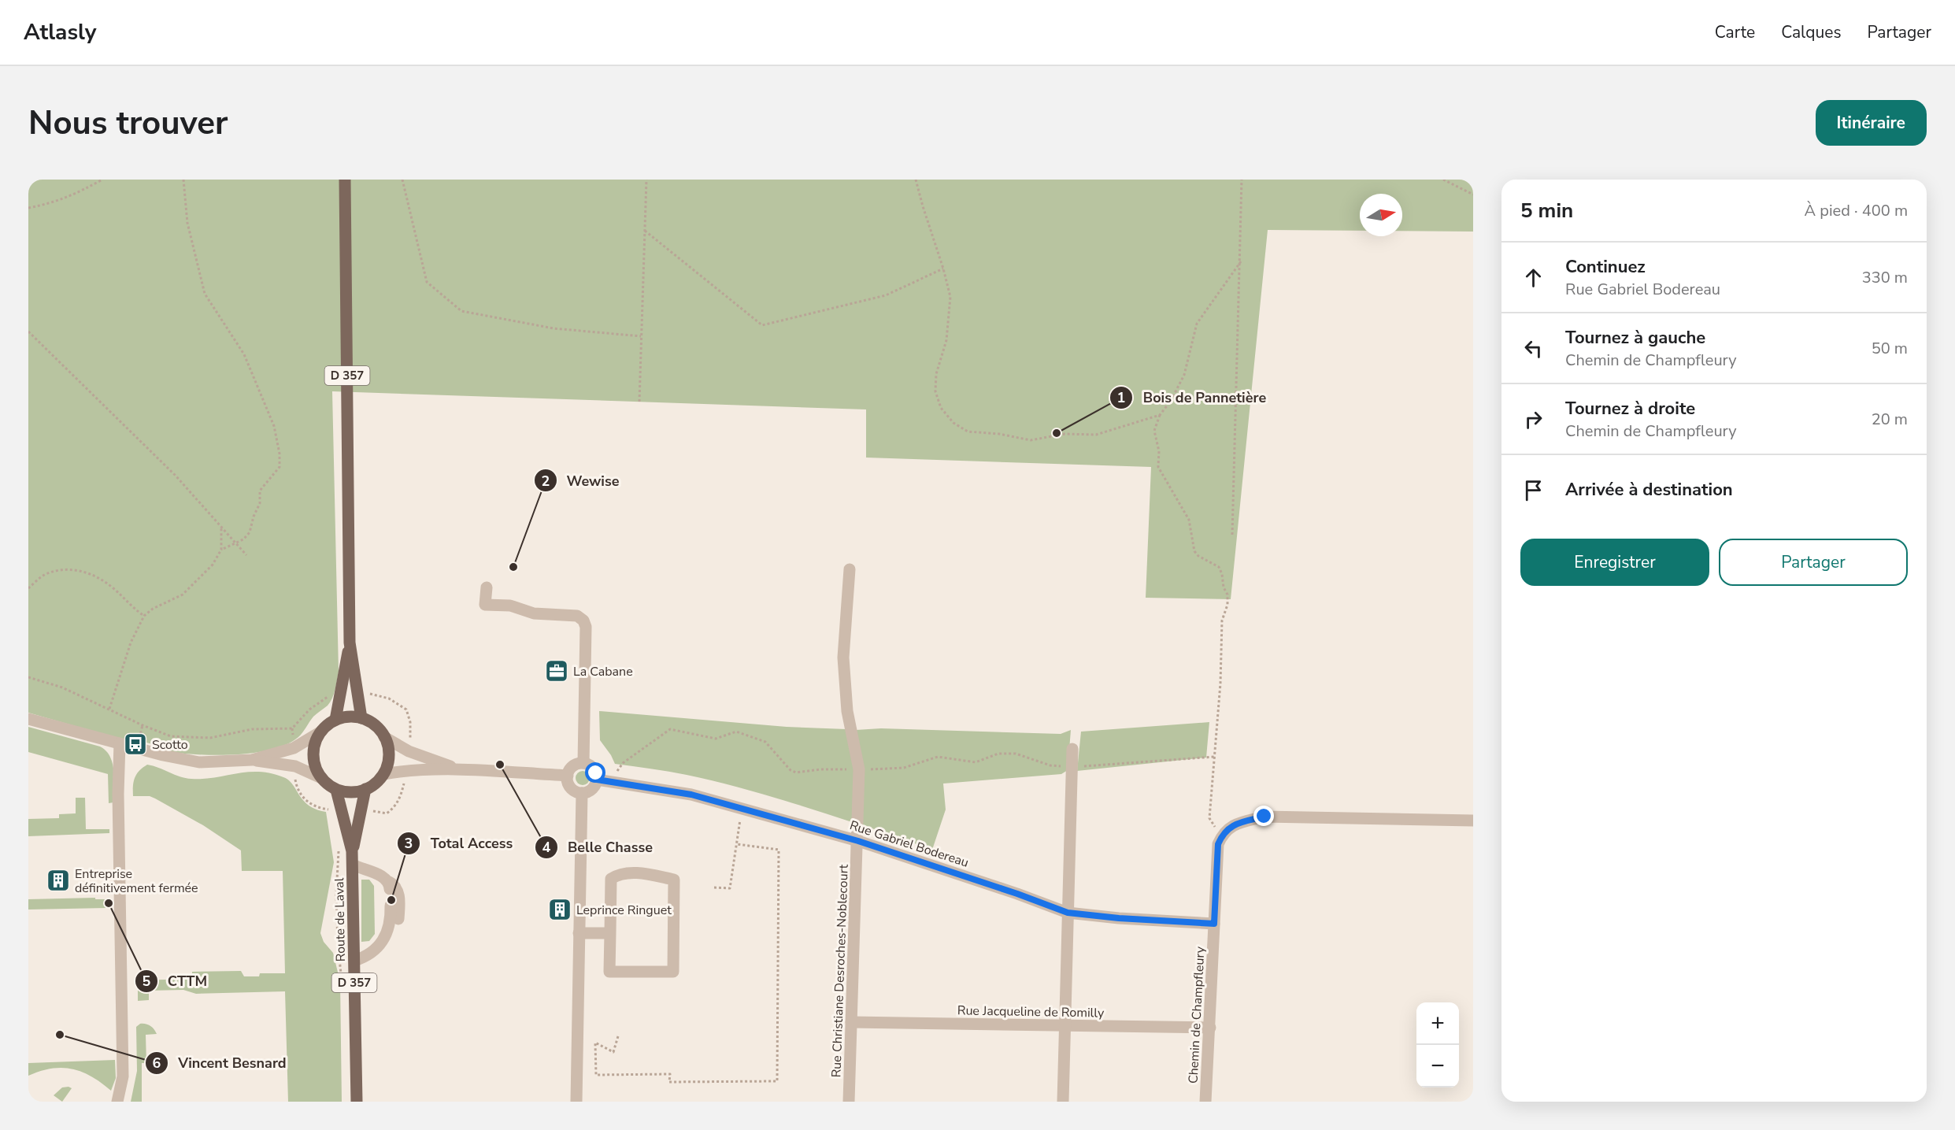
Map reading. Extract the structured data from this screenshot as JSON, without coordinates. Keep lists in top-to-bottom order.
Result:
{
  "streets": {
    "main road": ["D 357", "Route de Laval"],
    "street": [
      "Rue Gabriel Bodereau",
      "Rue Christiane Desroches-Noblecourt",
      "Rue Jacqueline de Romilly",
      "Chemin de Champfleury"
    ]
  },
  "crossings": [
    ["D 357", "Route de Laval"],
    ["Rue Gabriel Bodereau", "Rue Christiane Desroches-Noblecourt"],
    ["Rue Gabriel Bodereau", "Chemin de Champfleury"],
    ["Rue Christiane Desroches-Noblecourt", "Rue Jacqueline de Romilly"],
    ["Rue Jacqueline de Romilly", "Chemin de Champfleury"]
  ],
  "places": {
    "other": [
      "Bois de Pannetière",
      "Wewise",
      "Belle Chasse",
      "Total Access",
      "CTTM",
      "Vincent Besnard"
    ],
    "office": ["La Cabane"],
    "bus stop": ["Scotto"],
    "building": ["Entreprise définitivement fermée", "Leprince Ringuet"]
  },
  "north": "right",
  "page": {
    "header": "Atlasly",
    "nav": ["Carte", "Calques", "Partager"],
    "buttons": [
      "Itinéraire",
      ["Enregistrer", "Partager"]
    ],
    "title": "Nous trouver",
    "heading": ["5 min", "À pied · 400 m"],
    "list": [
      ["Continuez", "Rue Gabriel Bodereau", "330 m"],
      ["Tournez à gauche", "Chemin de Champfleury", "50 m"],
      ["Tournez à droite", "Chemin de Champfleury", "20 m"],
      "Arrivée à destination"
    ],
    "map_buttons": ["+", "−"]
  }
}
